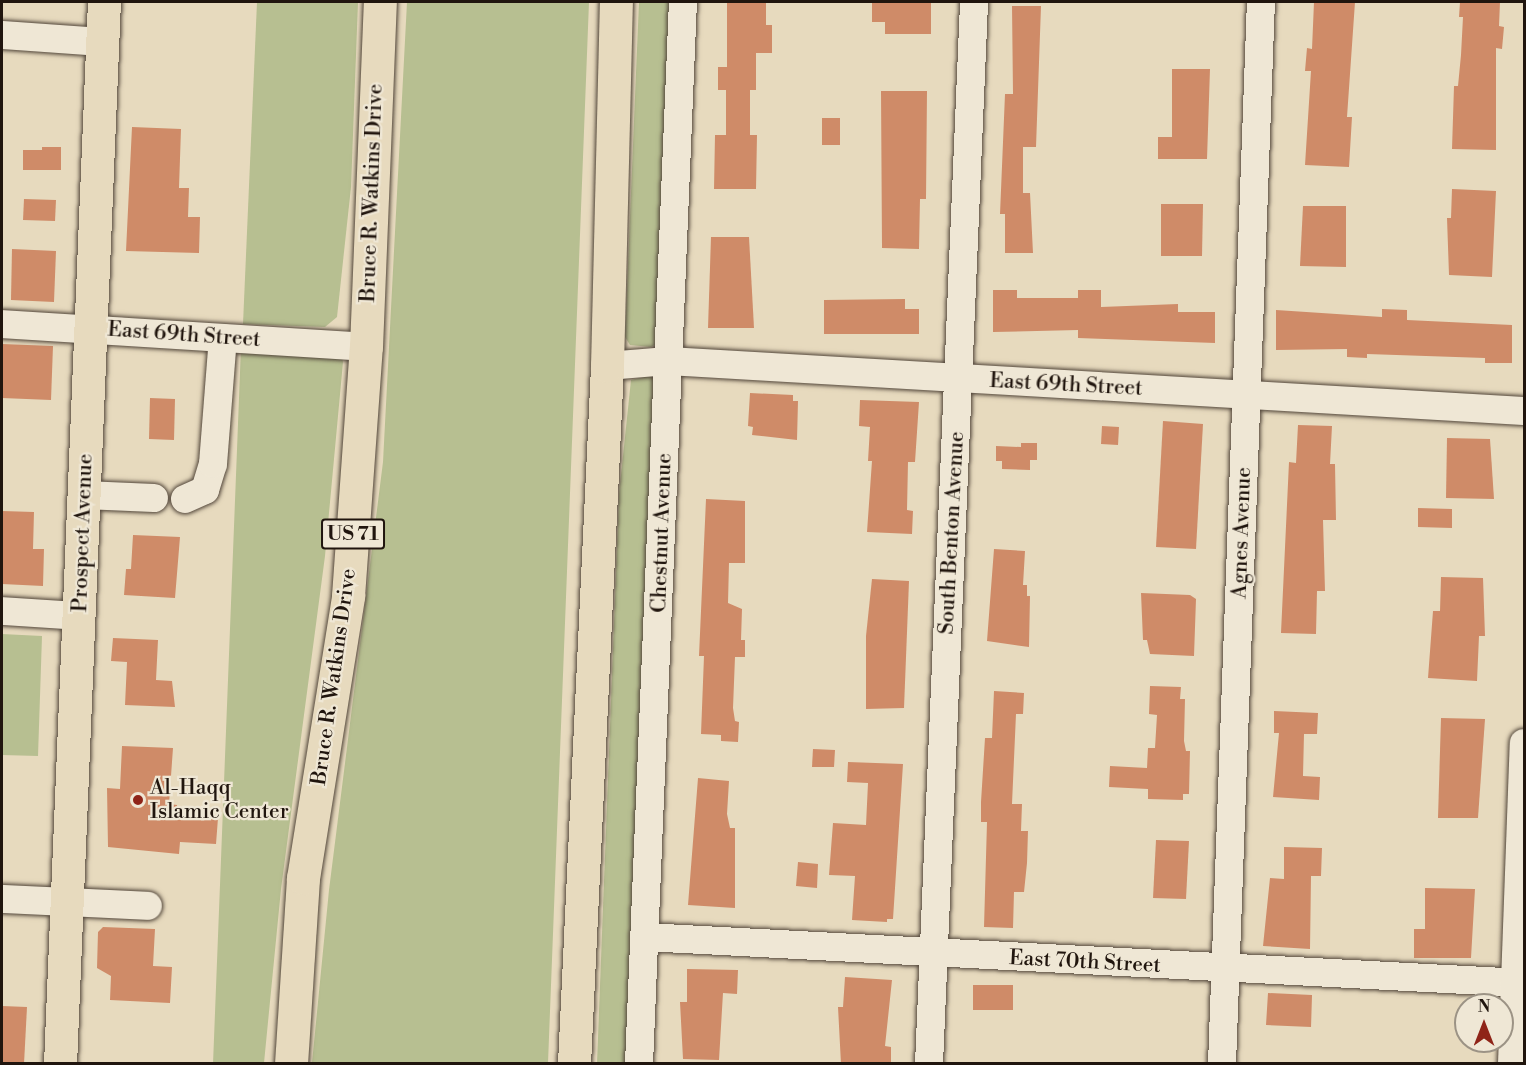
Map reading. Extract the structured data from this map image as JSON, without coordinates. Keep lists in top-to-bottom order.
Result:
{
  "streets": {
    "main road": ["Bruce R. Watkins Drive", "Prospect Avenue", "US 71"],
    "street": [
      "East 69th Street",
      "Chestnut Avenue",
      "South Benton Avenue",
      "Agnes Avenue",
      "East 70th Street"
    ]
  },
  "crossings": [
    ["Bruce R. Watkins Drive", "East 69th Street"],
    ["East 69th Street", "Prospect Avenue"],
    ["East 69th Street", "Chestnut Avenue"],
    ["East 69th Street", "South Benton Avenue"],
    ["East 69th Street", "Agnes Avenue"],
    ["Chestnut Avenue", "East 70th Street"],
    ["South Benton Avenue", "East 70th Street"],
    ["Agnes Avenue", "East 70th Street"]
  ],
  "places": ["Al-Haqq Islamic Center"],
  "north": "top"
}
